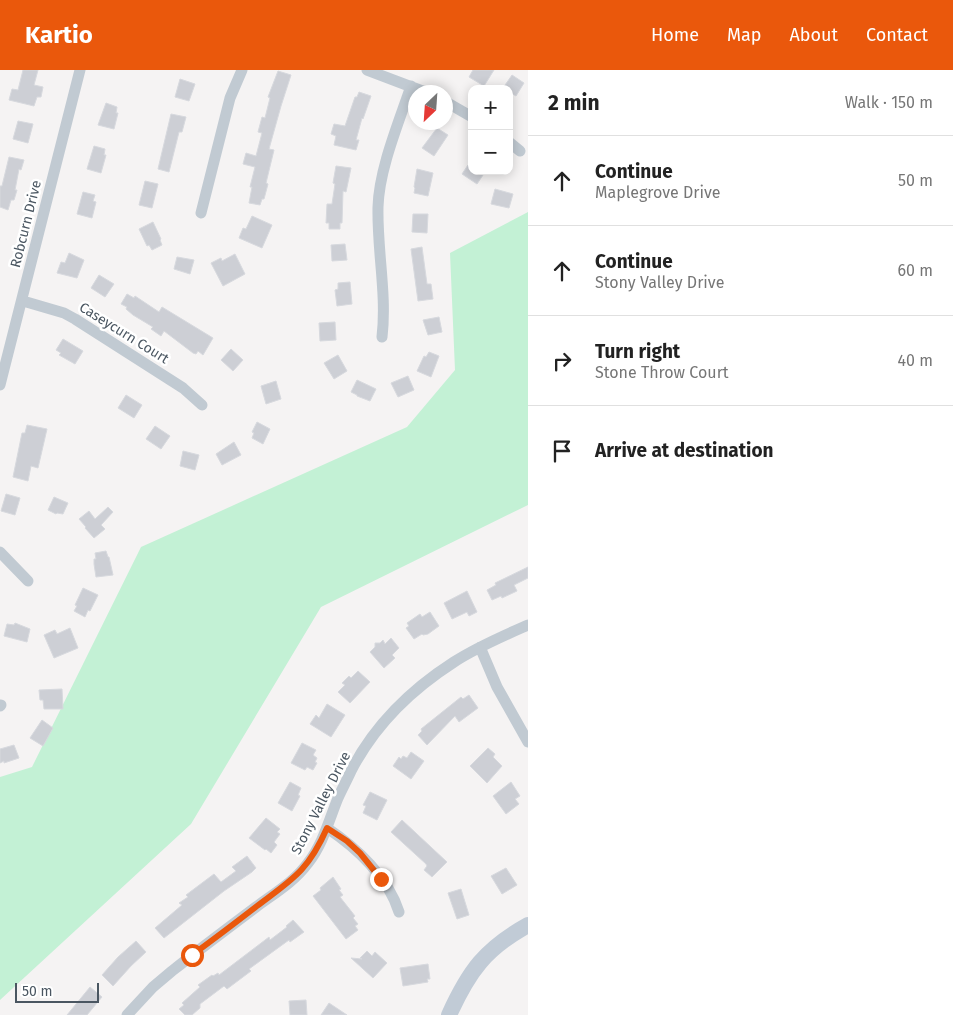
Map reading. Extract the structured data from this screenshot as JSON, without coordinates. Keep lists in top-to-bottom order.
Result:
{
  "streets": {
    "street": ["Robcurn Drive", "Caseycurn Court", "Stony Valley Drive"]
  },
  "crossings": [
    ["Robcurn Drive", "Caseycurn Court"]
  ],
  "scale_bar": "50 m",
  "north": "bottom left",
  "page": {
    "header": "Kartio",
    "nav": [
      "Home",
      "Map",
      "About",
      "Contact"
    ],
    "heading": ["2 min", "Walk · 150 m"],
    "map_buttons": ["+", "−"],
    "list": [
      ["Continue", "Maplegrove Drive", "50 m"],
      ["Continue", "Stony Valley Drive", "60 m"],
      ["Turn right", "Stone Throw Court", "40 m"],
      "Arrive at destination"
    ],
    "scale": "50 m"
  }
}
